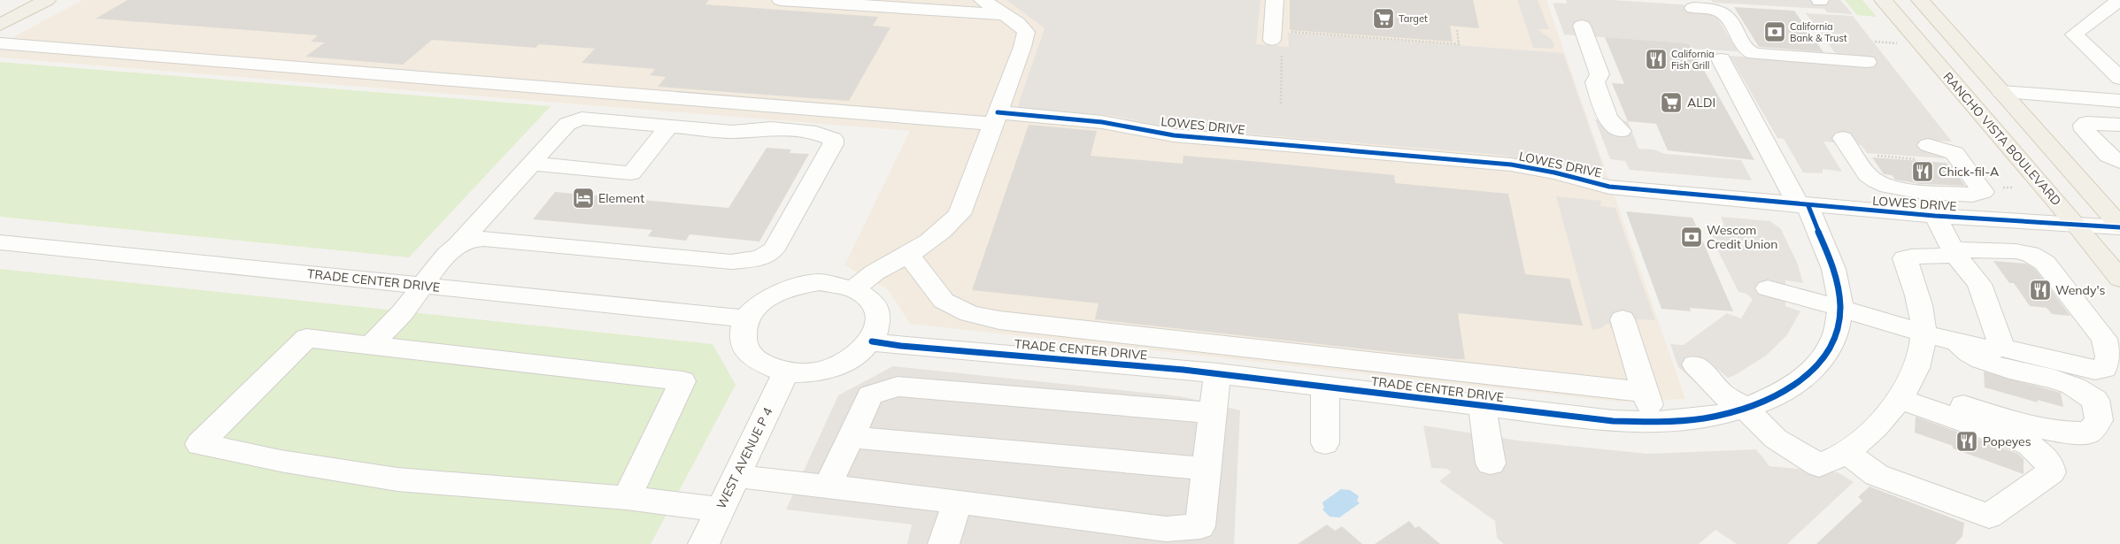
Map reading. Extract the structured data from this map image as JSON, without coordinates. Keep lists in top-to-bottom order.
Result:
{
  "streets": {
    "main road": ["RANCHO VISTA BOULEVARD"],
    "street": ["LOWES DRIVE", "TRADE CENTER DRIVE", "WEST AVENUE P 4"]
  },
  "crossings": [
    ["LOWES DRIVE", "RANCHO VISTA BOULEVARD"],
    ["LOWES DRIVE", "TRADE CENTER DRIVE"],
    ["TRADE CENTER DRIVE", "WEST AVENUE P 4"]
  ],
  "places": {
    "supermarket": ["Target", "ALDI"],
    "bank": ["California Bank & Trust", "Wescom Credit Union"],
    "restaurant": [
      "California Fish Grill",
      "Chick-fil-A",
      "Wendy's",
      "Popeyes"
    ],
    "hotel": ["Element"]
  }
}
